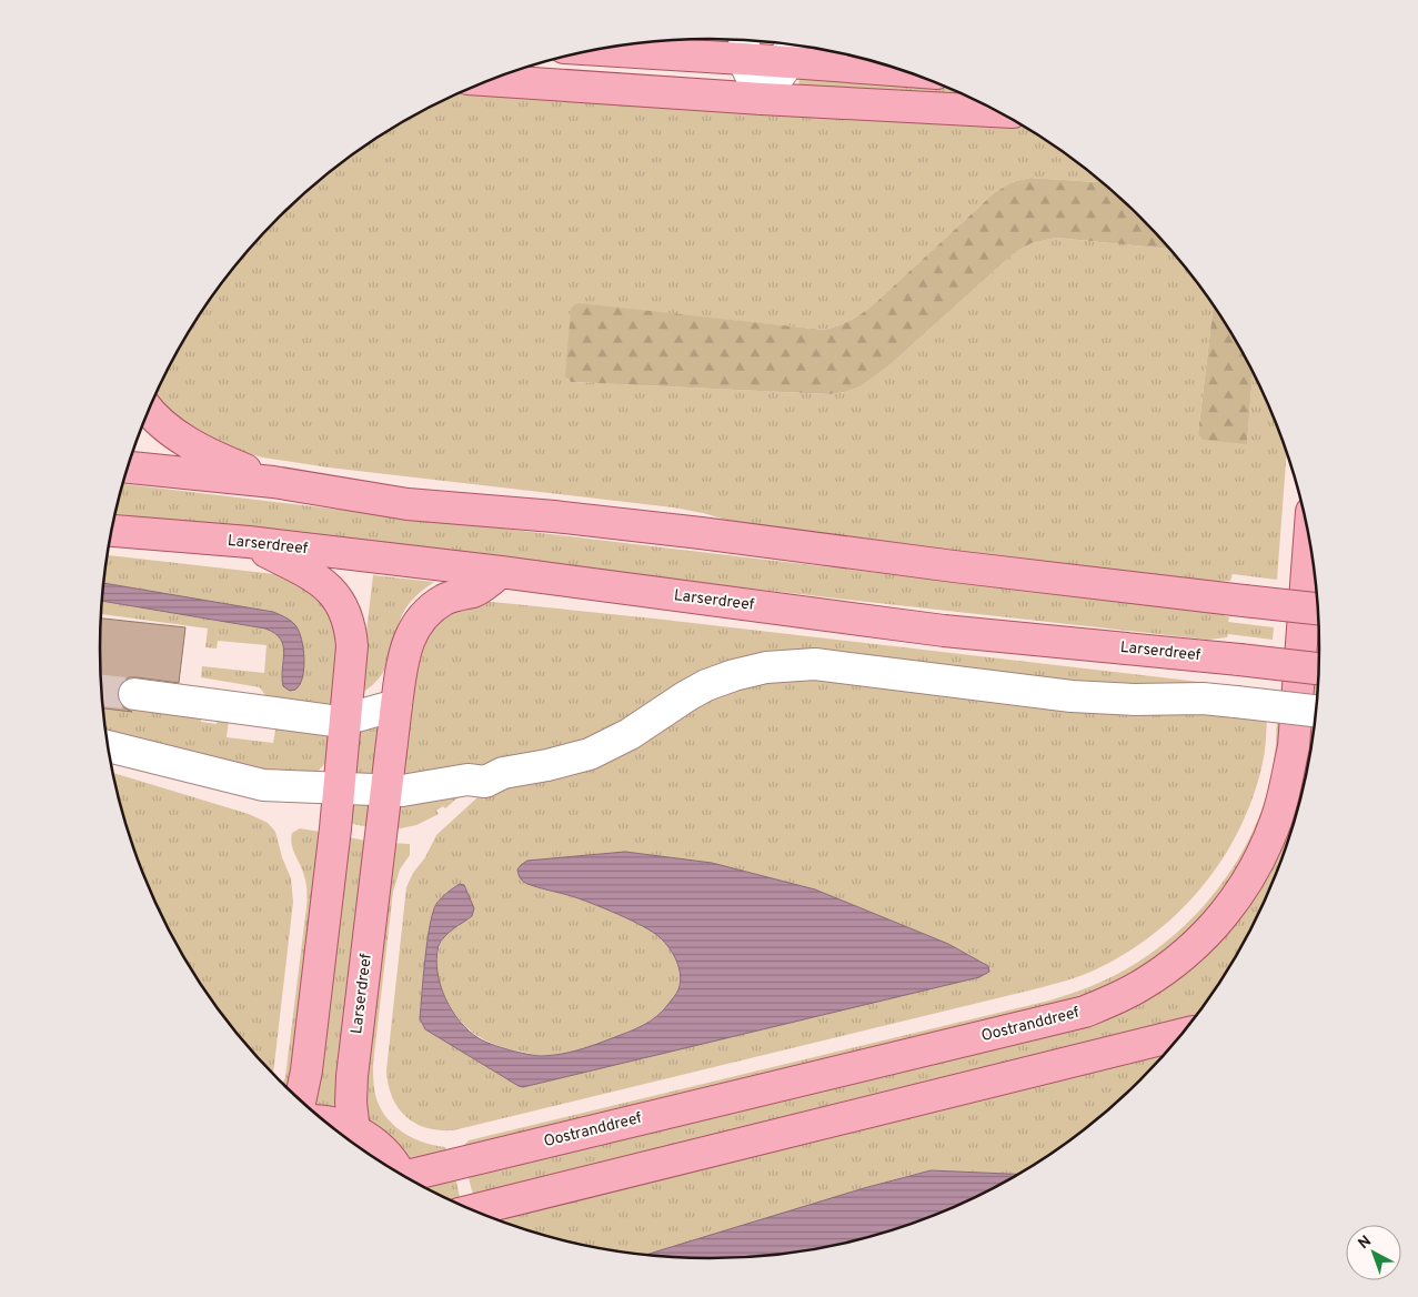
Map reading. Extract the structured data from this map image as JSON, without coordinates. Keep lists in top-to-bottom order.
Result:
{
  "streets": {
    "main road": ["Larserdreef", "Oostranddreef"]
  },
  "north": "top left"
}
